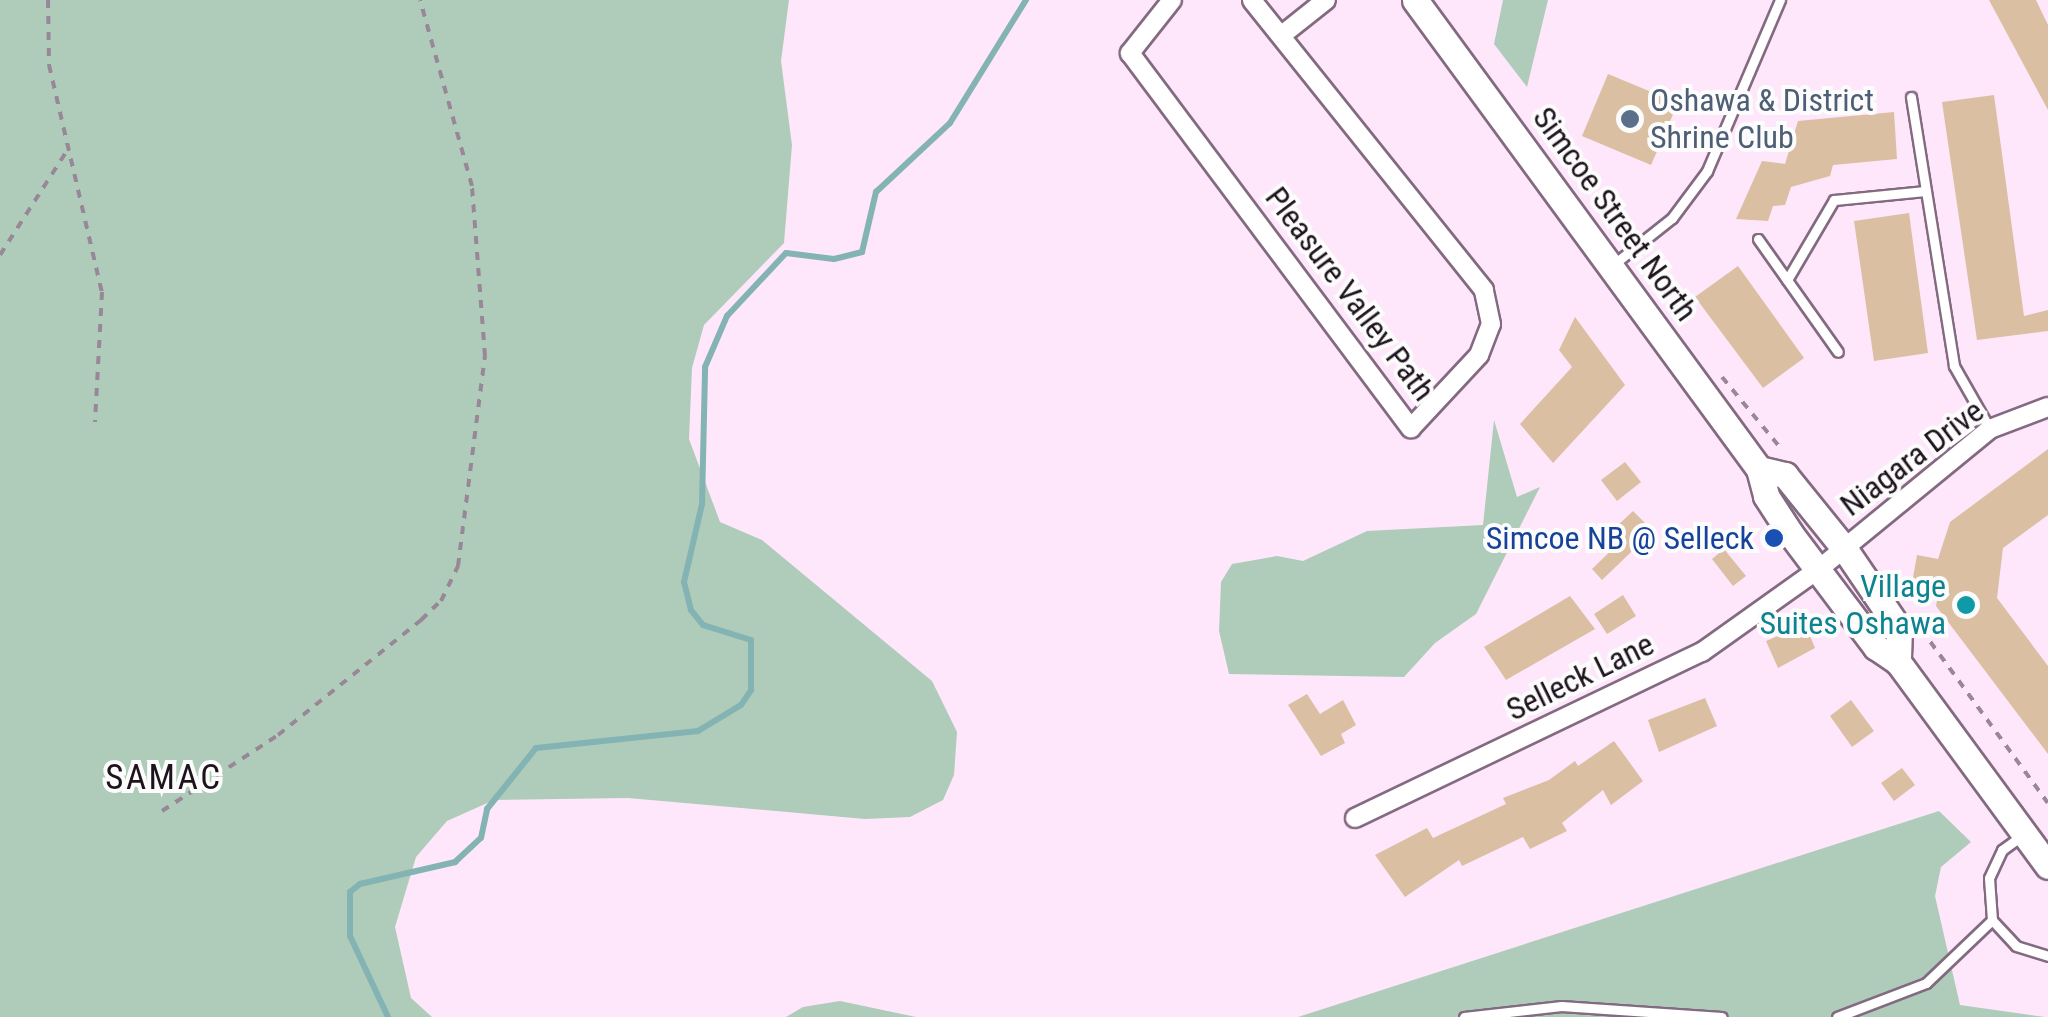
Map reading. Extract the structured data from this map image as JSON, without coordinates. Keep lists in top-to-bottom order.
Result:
{
  "streets": {
    "main road": ["Simcoe Street North"],
    "street": ["Pleasure Valley Path", "Niagara Drive", "Selleck Lane"]
  },
  "crossings": [
    ["Simcoe Street North", "Niagara Drive"],
    ["Simcoe Street North", "Selleck Lane"],
    ["Niagara Drive", "Selleck Lane"]
  ],
  "districts": ["SAMAC"],
  "places": ["Oshawa & District Shrine Club", "Simcoe NB @ Selleck", "Village Suites Oshawa"]
}
